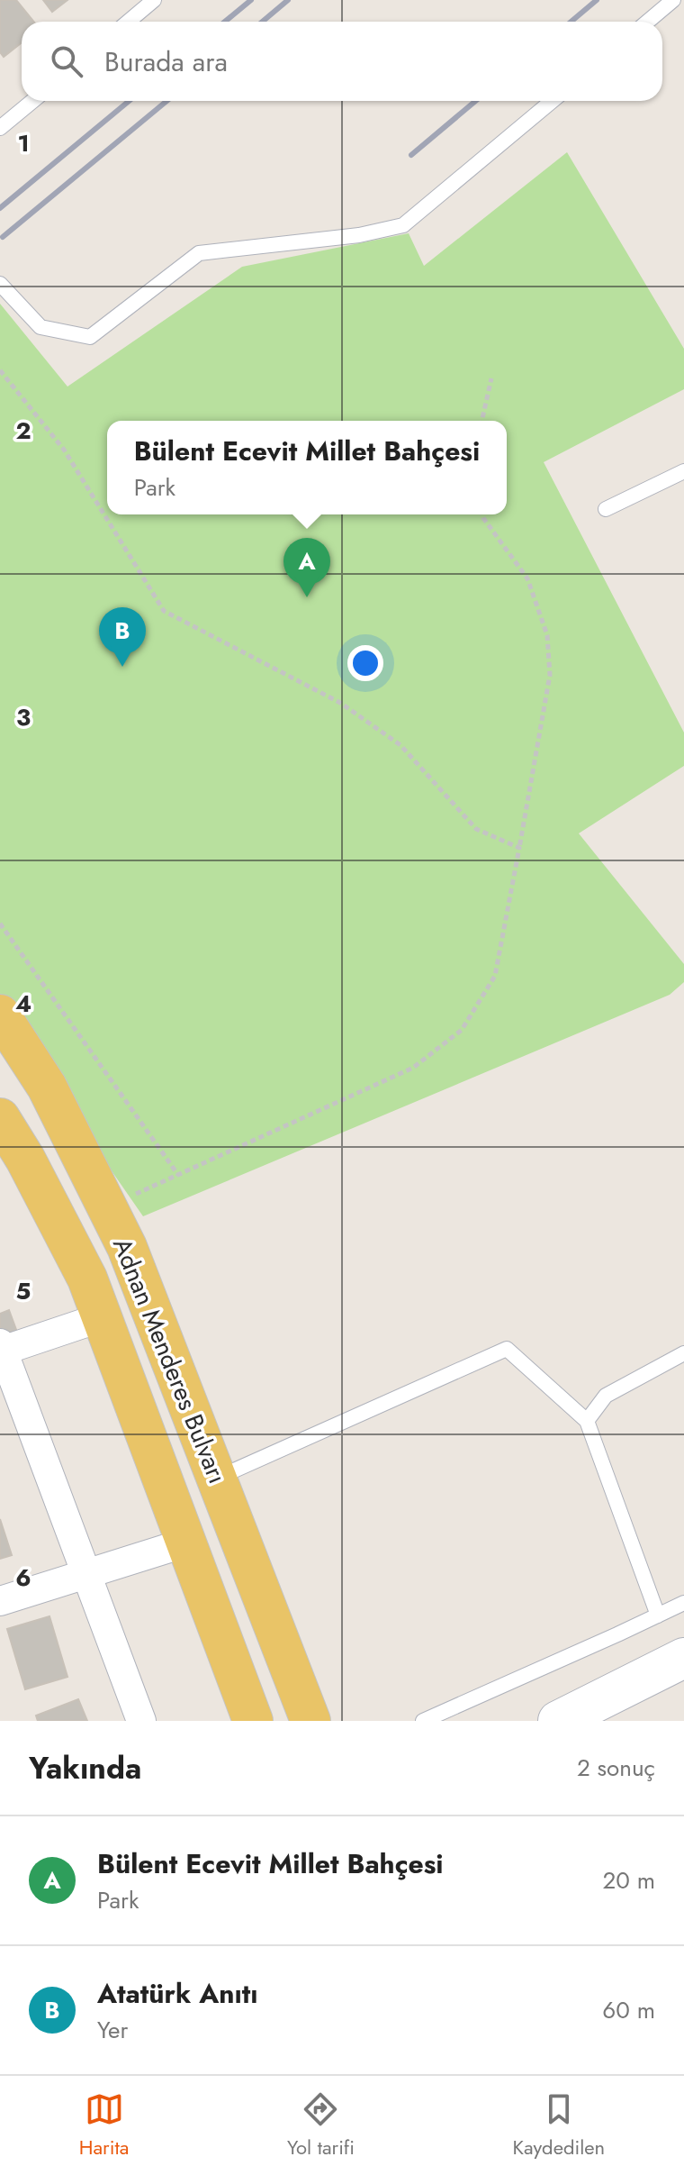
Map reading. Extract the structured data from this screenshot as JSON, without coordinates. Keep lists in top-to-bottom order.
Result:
{
  "streets": {
    "main road": ["Adnan Menderes Bulvarı"]
  },
  "page": {
    "search": "Burada ara",
    "popup": ["Bülent Ecevit Millet Bahçesi", "Park"],
    "pins": ["A", "B"],
    "heading": ["Yakında", "2 sonuç"],
    "list": [
      {
        "mark": "A",
        "name": "Bülent Ecevit Millet Bahçesi",
        "note": "Park",
        "value": "20 m"
      },
      {
        "mark": "B",
        "name": "Atatürk Anıtı",
        "note": "Yer",
        "value": "60 m"
      }
    ],
    "nav": ["Harita", "Yol tarifi", "Kaydedilen"]
  },
  "grid": {
    "rows": [
      "1",
      "2",
      "3",
      "4",
      "5",
      "6"
    ]
  }
}
